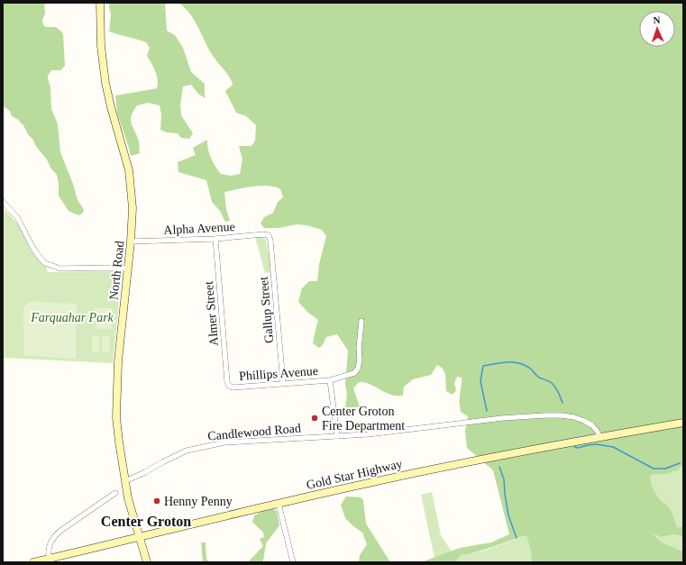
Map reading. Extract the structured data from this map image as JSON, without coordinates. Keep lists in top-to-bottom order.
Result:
{
  "streets": {
    "main road": ["North Road", "Gold Star Highway"],
    "street": [
      "Alpha Avenue",
      "Gallup Street",
      "Almer Street",
      "Phillips Avenue",
      "Candlewood Road"
    ]
  },
  "crossings": [
    ["Alpha Avenue", "North Road"],
    ["Alpha Avenue", "Gallup Street"],
    ["Alpha Avenue", "Almer Street"],
    ["North Road", "Candlewood Road"],
    ["North Road", "Gold Star Highway"],
    ["Gallup Street", "Phillips Avenue"],
    ["Almer Street", "Phillips Avenue"],
    ["Candlewood Road", "Gold Star Highway"]
  ],
  "districts": ["Center Groton"],
  "parks": ["Farquahar Park"],
  "places": ["Center Groton Fire Department", "Henny Penny"],
  "north": "top"
}
